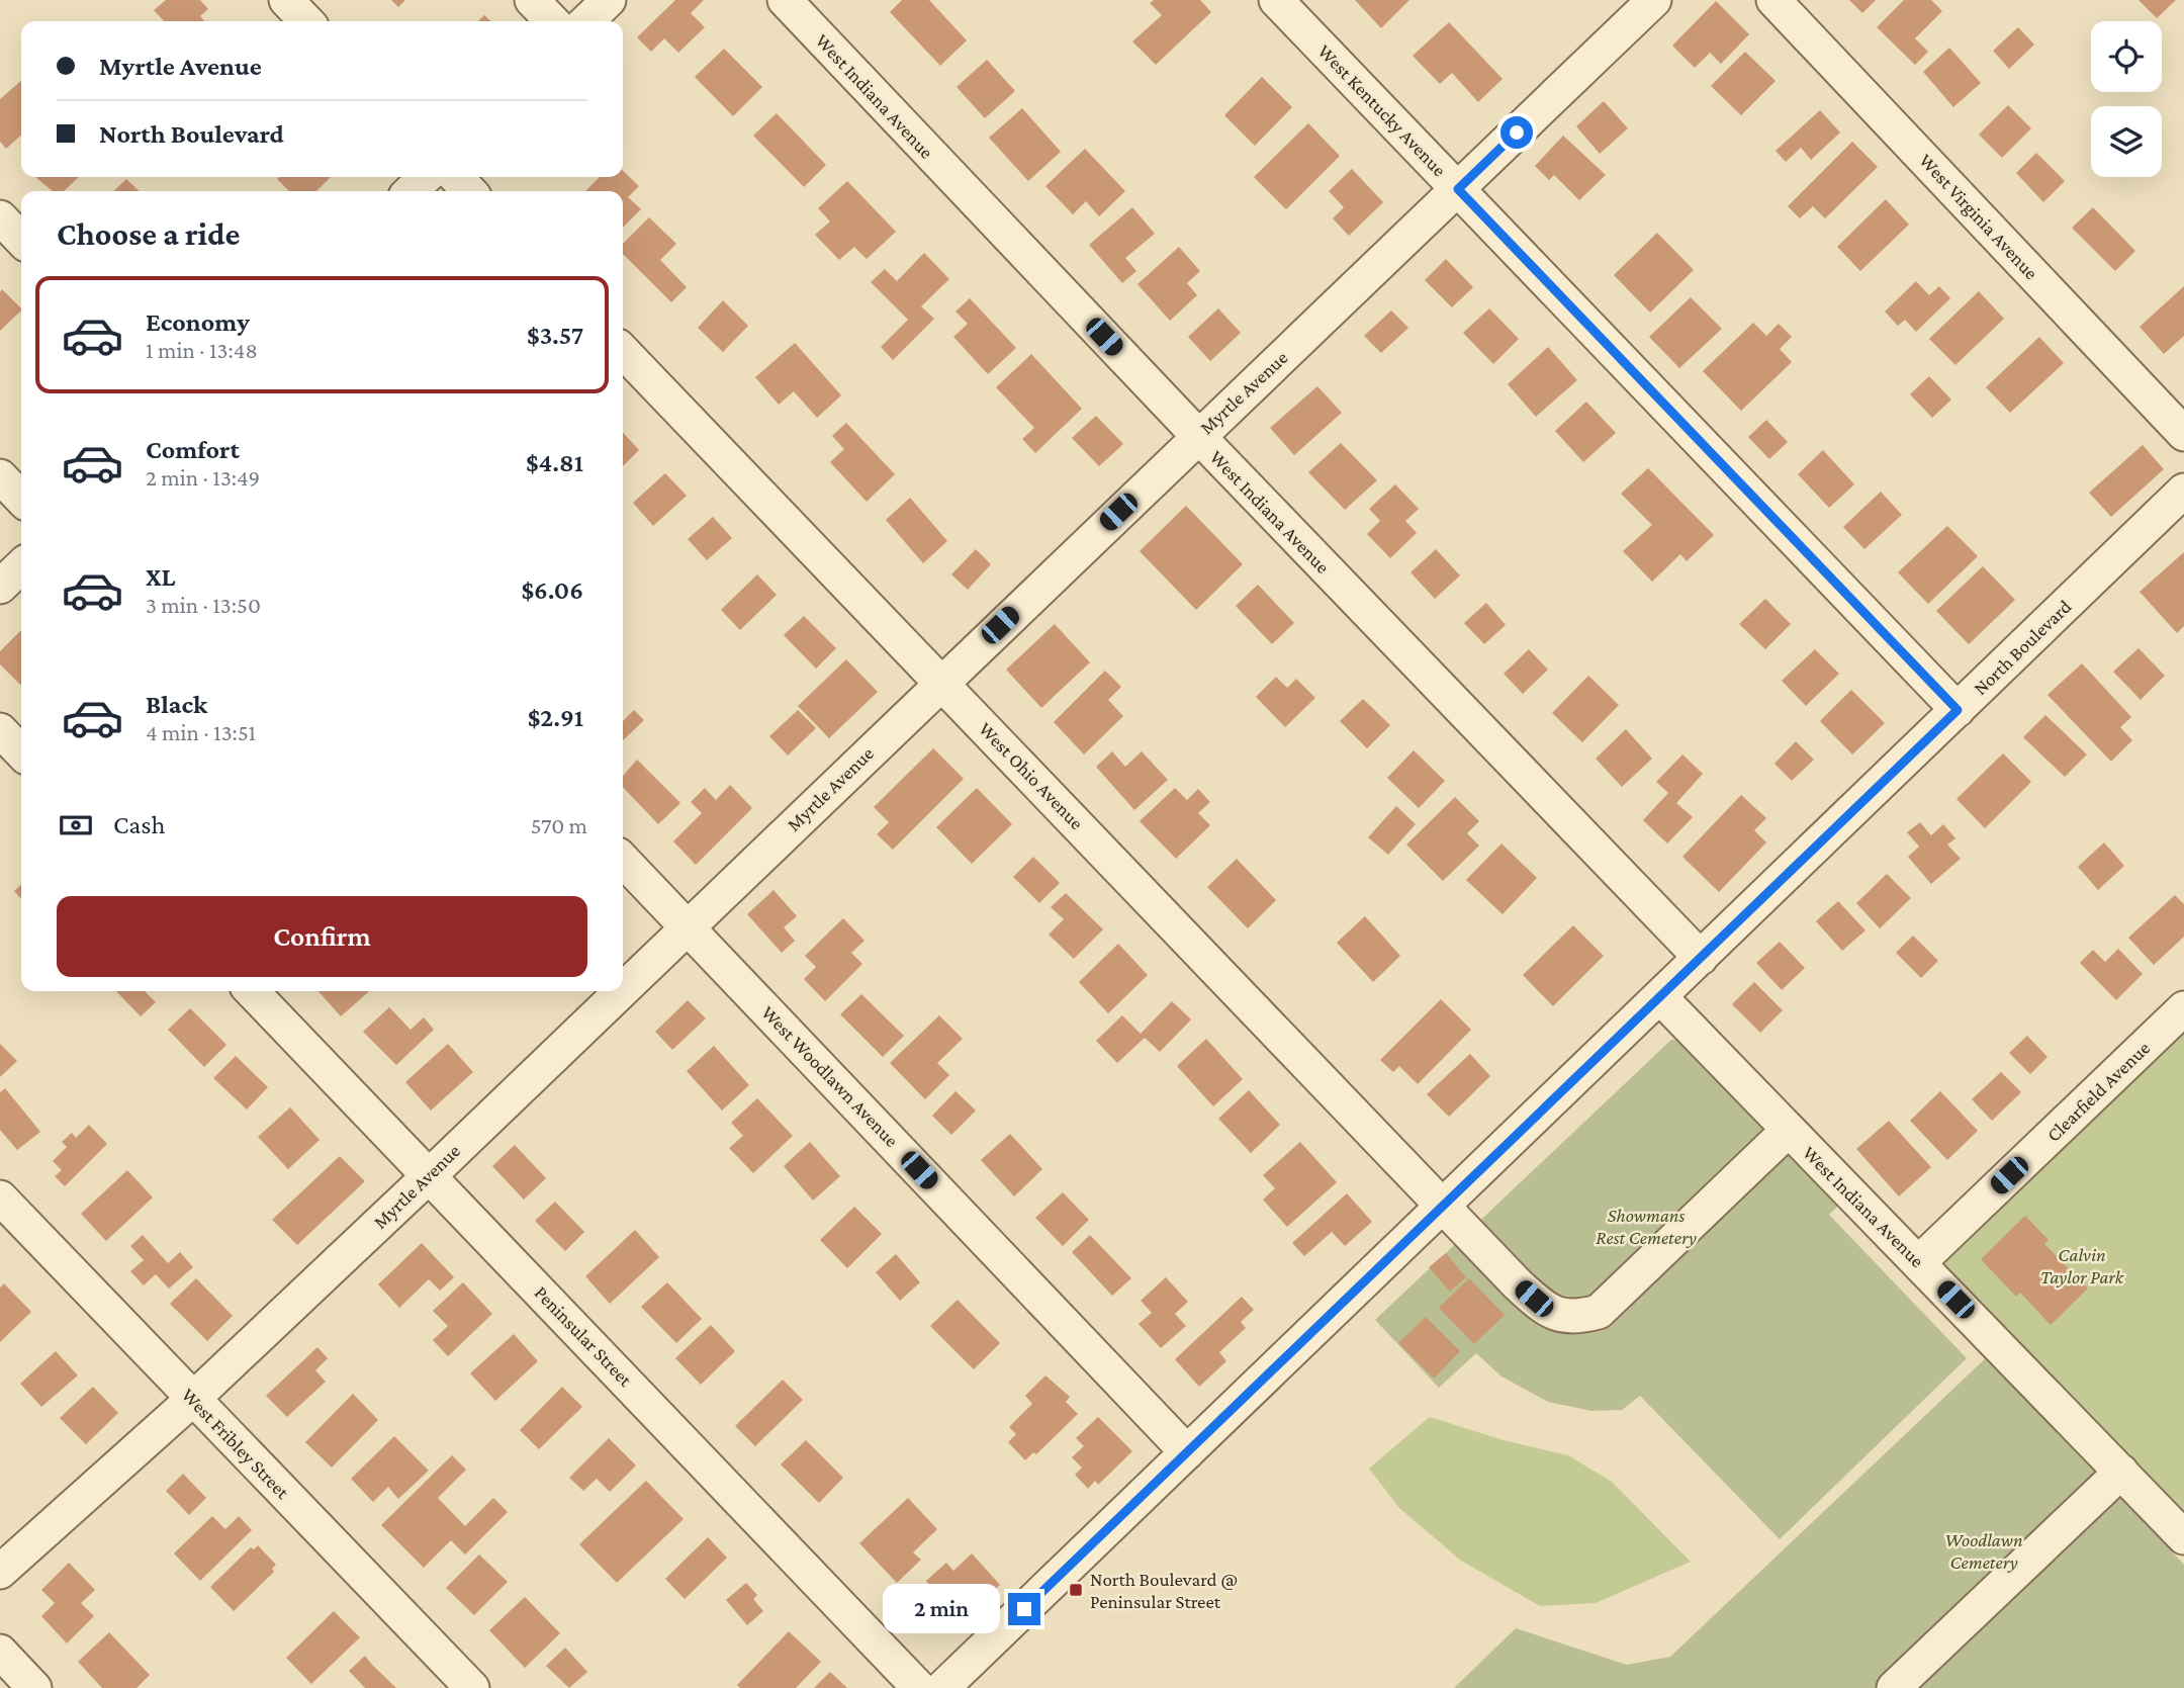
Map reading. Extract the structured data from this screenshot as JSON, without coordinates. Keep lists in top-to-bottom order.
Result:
{
  "streets": {
    "street": [
      "West Indiana Avenue",
      "West Kentucky Avenue",
      "West Virginia Avenue",
      "Myrtle Avenue",
      "North Boulevard",
      "West Ohio Avenue",
      "West Woodlawn Avenue",
      "Clearfield Avenue",
      "Peninsular Street",
      "West Fribley Street"
    ]
  },
  "crossings": [
    ["West Indiana Avenue", "Myrtle Avenue"],
    ["West Indiana Avenue", "North Boulevard"],
    ["West Indiana Avenue", "West Ohio Avenue"],
    ["West Indiana Avenue", "Clearfield Avenue"],
    ["West Kentucky Avenue", "Myrtle Avenue"],
    ["West Kentucky Avenue", "North Boulevard"],
    ["Myrtle Avenue", "West Ohio Avenue"],
    ["Myrtle Avenue", "West Woodlawn Avenue"],
    ["Myrtle Avenue", "Peninsular Street"],
    ["Myrtle Avenue", "West Fribley Street"],
    ["North Boulevard", "West Ohio Avenue"],
    ["North Boulevard", "West Woodlawn Avenue"]
  ],
  "parks": ["Showmans Rest Cemetery", "Calvin Taylor Park", "Woodlawn Cemetery"],
  "places": {
    "transit": ["North Boulevard @ Peninsular Street"]
  },
  "page": {
    "banner": ["Myrtle Avenue", "North Boulevard"],
    "heading": "Choose a ride",
    "list": [
      {
        "name": "Economy",
        "note": "1 min · 13:48",
        "value": "$3.57"
      },
      {
        "name": "Comfort",
        "note": "2 min · 13:49",
        "value": "$4.81"
      },
      {
        "name": "XL",
        "note": "3 min · 13:50",
        "value": "$6.06"
      },
      {
        "name": "Black",
        "note": "4 min · 13:51",
        "value": "$2.91"
      }
    ],
    "pay": ["Cash", "570 m"],
    "buttons": "Confirm",
    "bubble": "2 min"
  }
}
